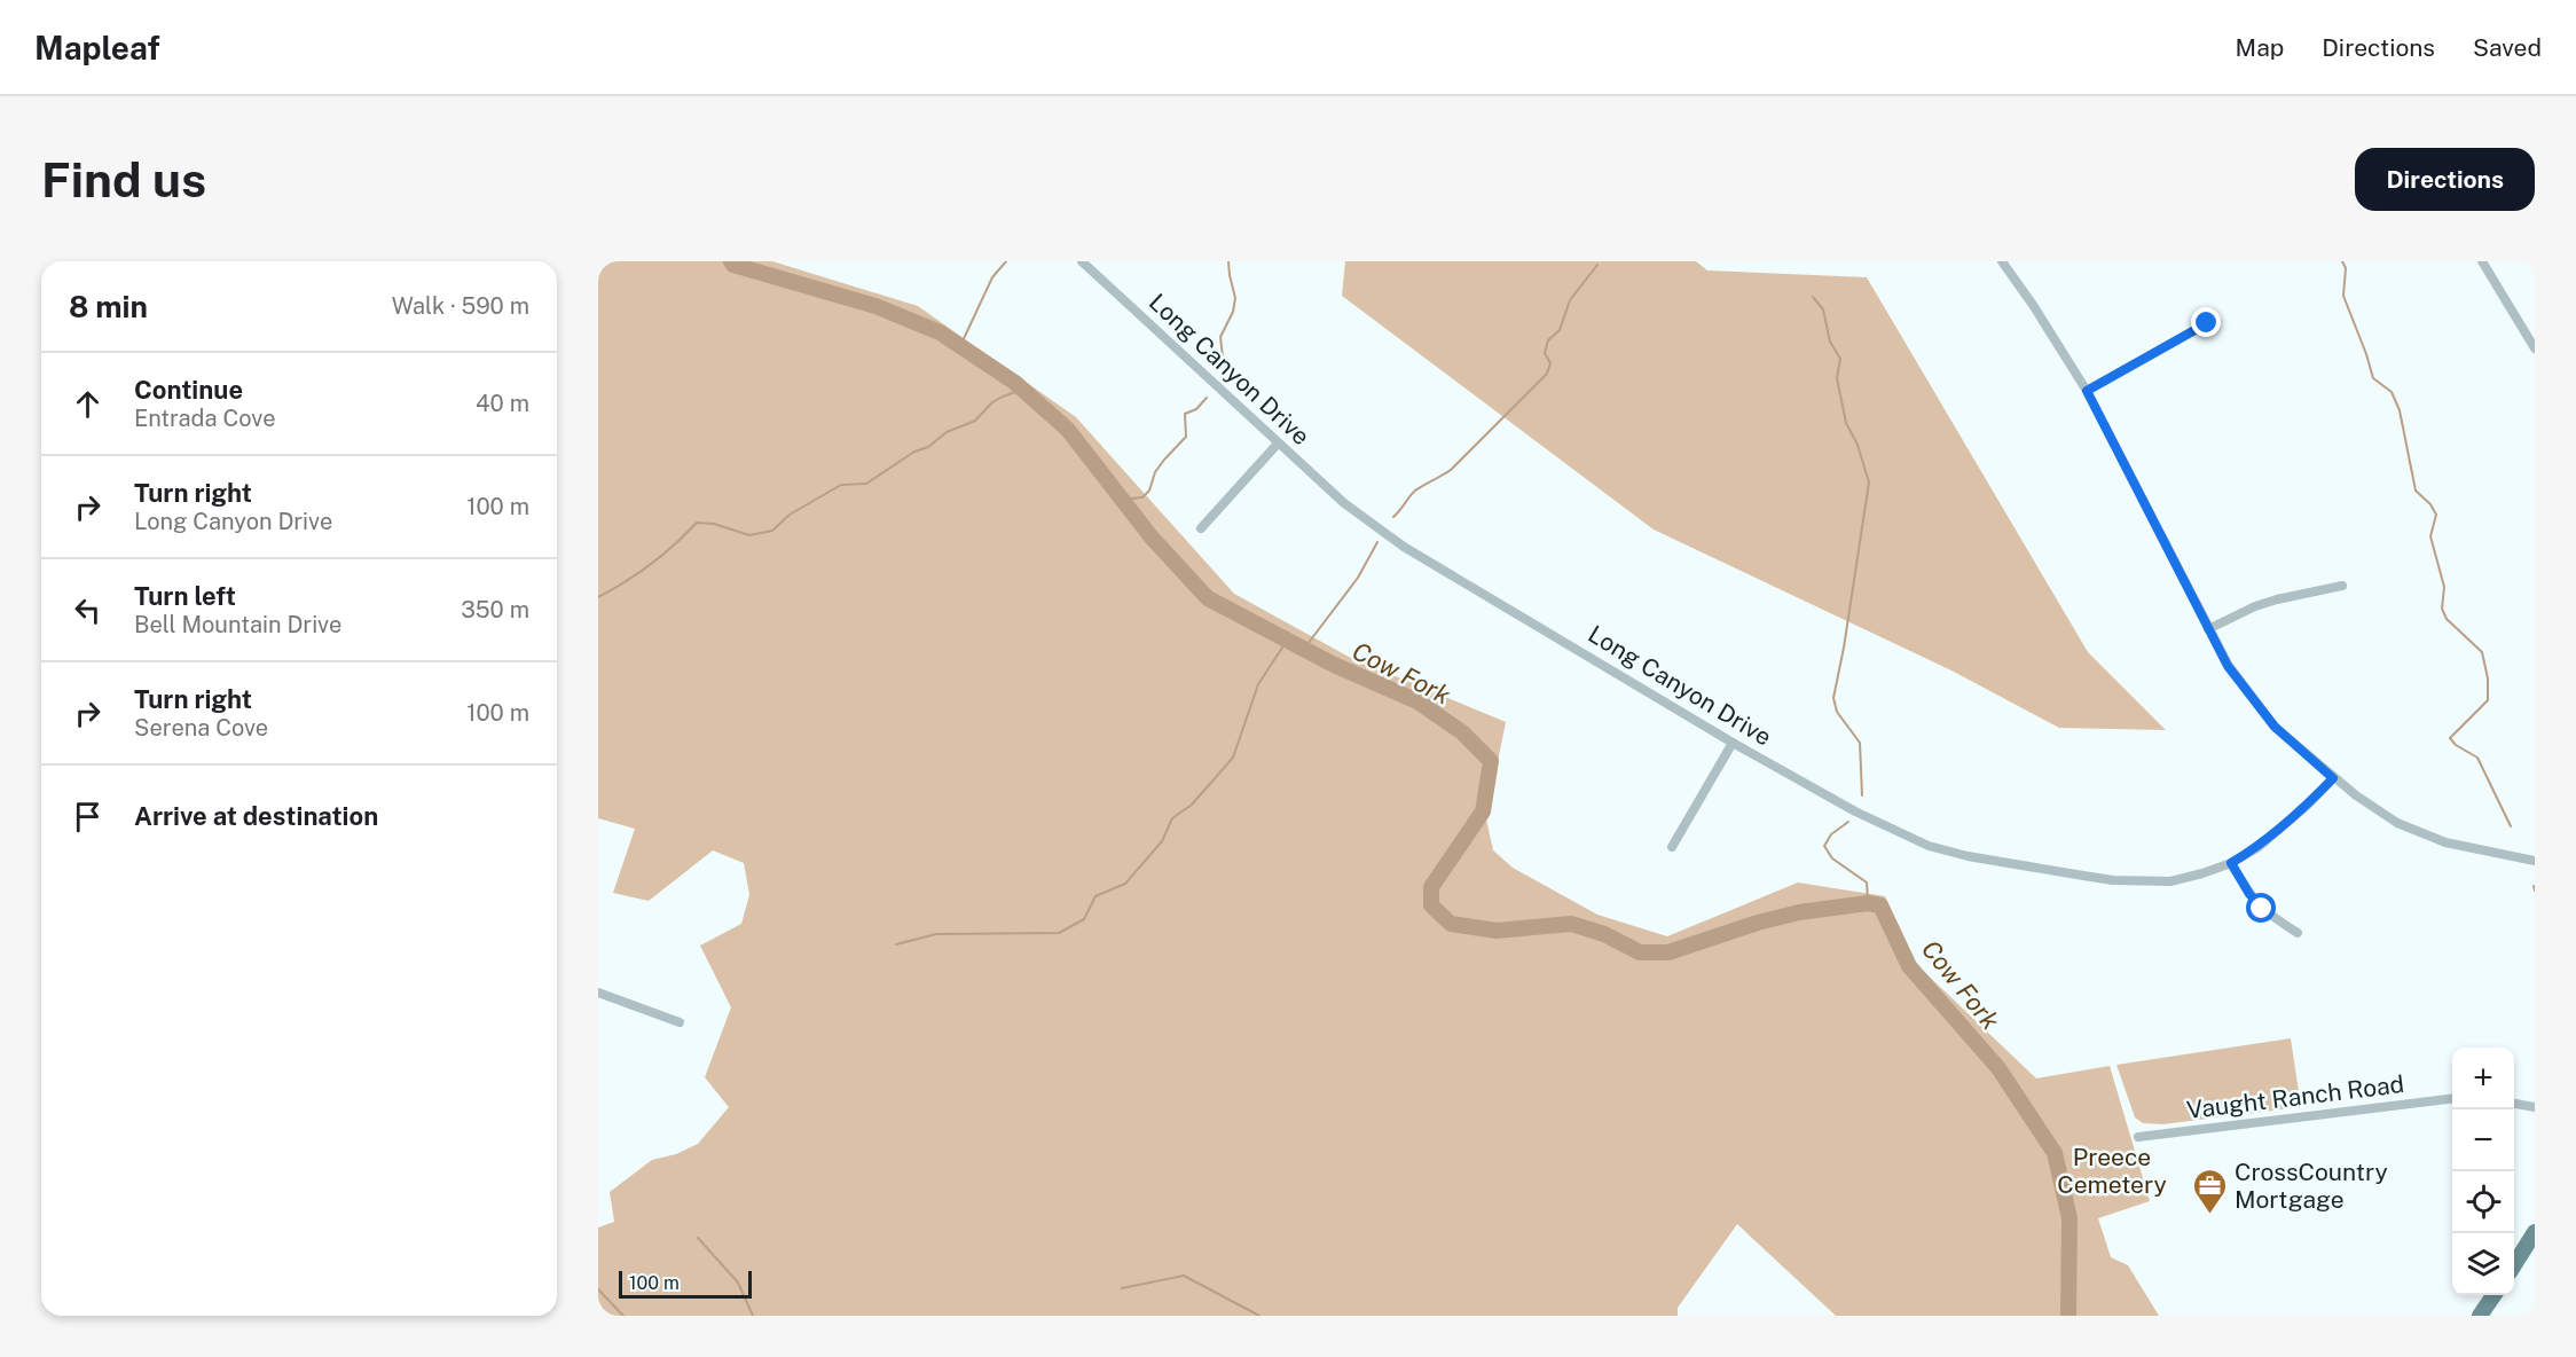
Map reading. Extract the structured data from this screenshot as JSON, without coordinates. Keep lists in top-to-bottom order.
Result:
{
  "streets": {
    "street": ["Long Canyon Drive", "Vaught Ranch Road"]
  },
  "water": ["Cow Fork"],
  "parks": ["Preece Cemetery"],
  "places": {
    "office": ["CrossCountry Mortgage"]
  },
  "scale_bar": "100 m",
  "page": {
    "header": "Mapleaf",
    "nav": ["Map", "Directions", "Saved"],
    "buttons": "Directions",
    "title": "Find us",
    "heading": ["8 min", "Walk · 590 m"],
    "list": [
      ["Continue", "Entrada Cove", "40 m"],
      ["Turn right", "Long Canyon Drive", "100 m"],
      ["Turn left", "Bell Mountain Drive", "350 m"],
      ["Turn right", "Serena Cove", "100 m"],
      "Arrive at destination"
    ],
    "map_buttons": ["+", "−"],
    "scale": "100 m"
  }
}
